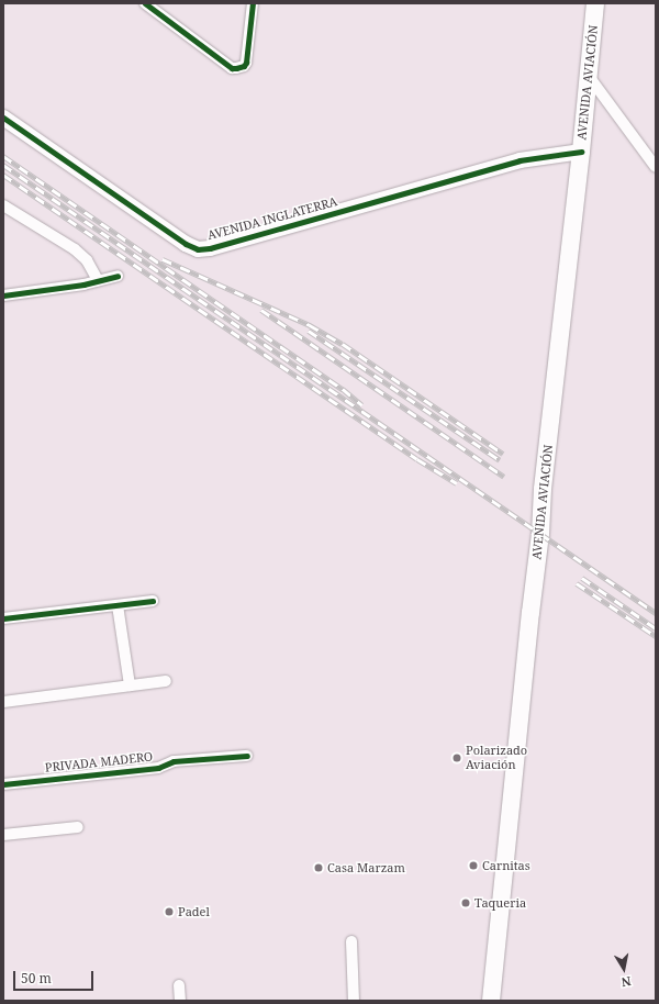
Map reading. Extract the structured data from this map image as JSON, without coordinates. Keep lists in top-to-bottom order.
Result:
{
  "streets": {
    "main road": ["AVENIDA AVIACIÓN"],
    "street": ["AVENIDA INGLATERRA", "PRIVADA MADERO"]
  },
  "crossings": [
    ["AVENIDA AVIACIÓN", "AVENIDA INGLATERRA"]
  ],
  "places": [
    "Polarizado Aviación",
    "Carnitas",
    "Casa Marzam",
    "Taqueria",
    "Padel"
  ],
  "scale_bar": "50 m",
  "north": "bottom"
}
